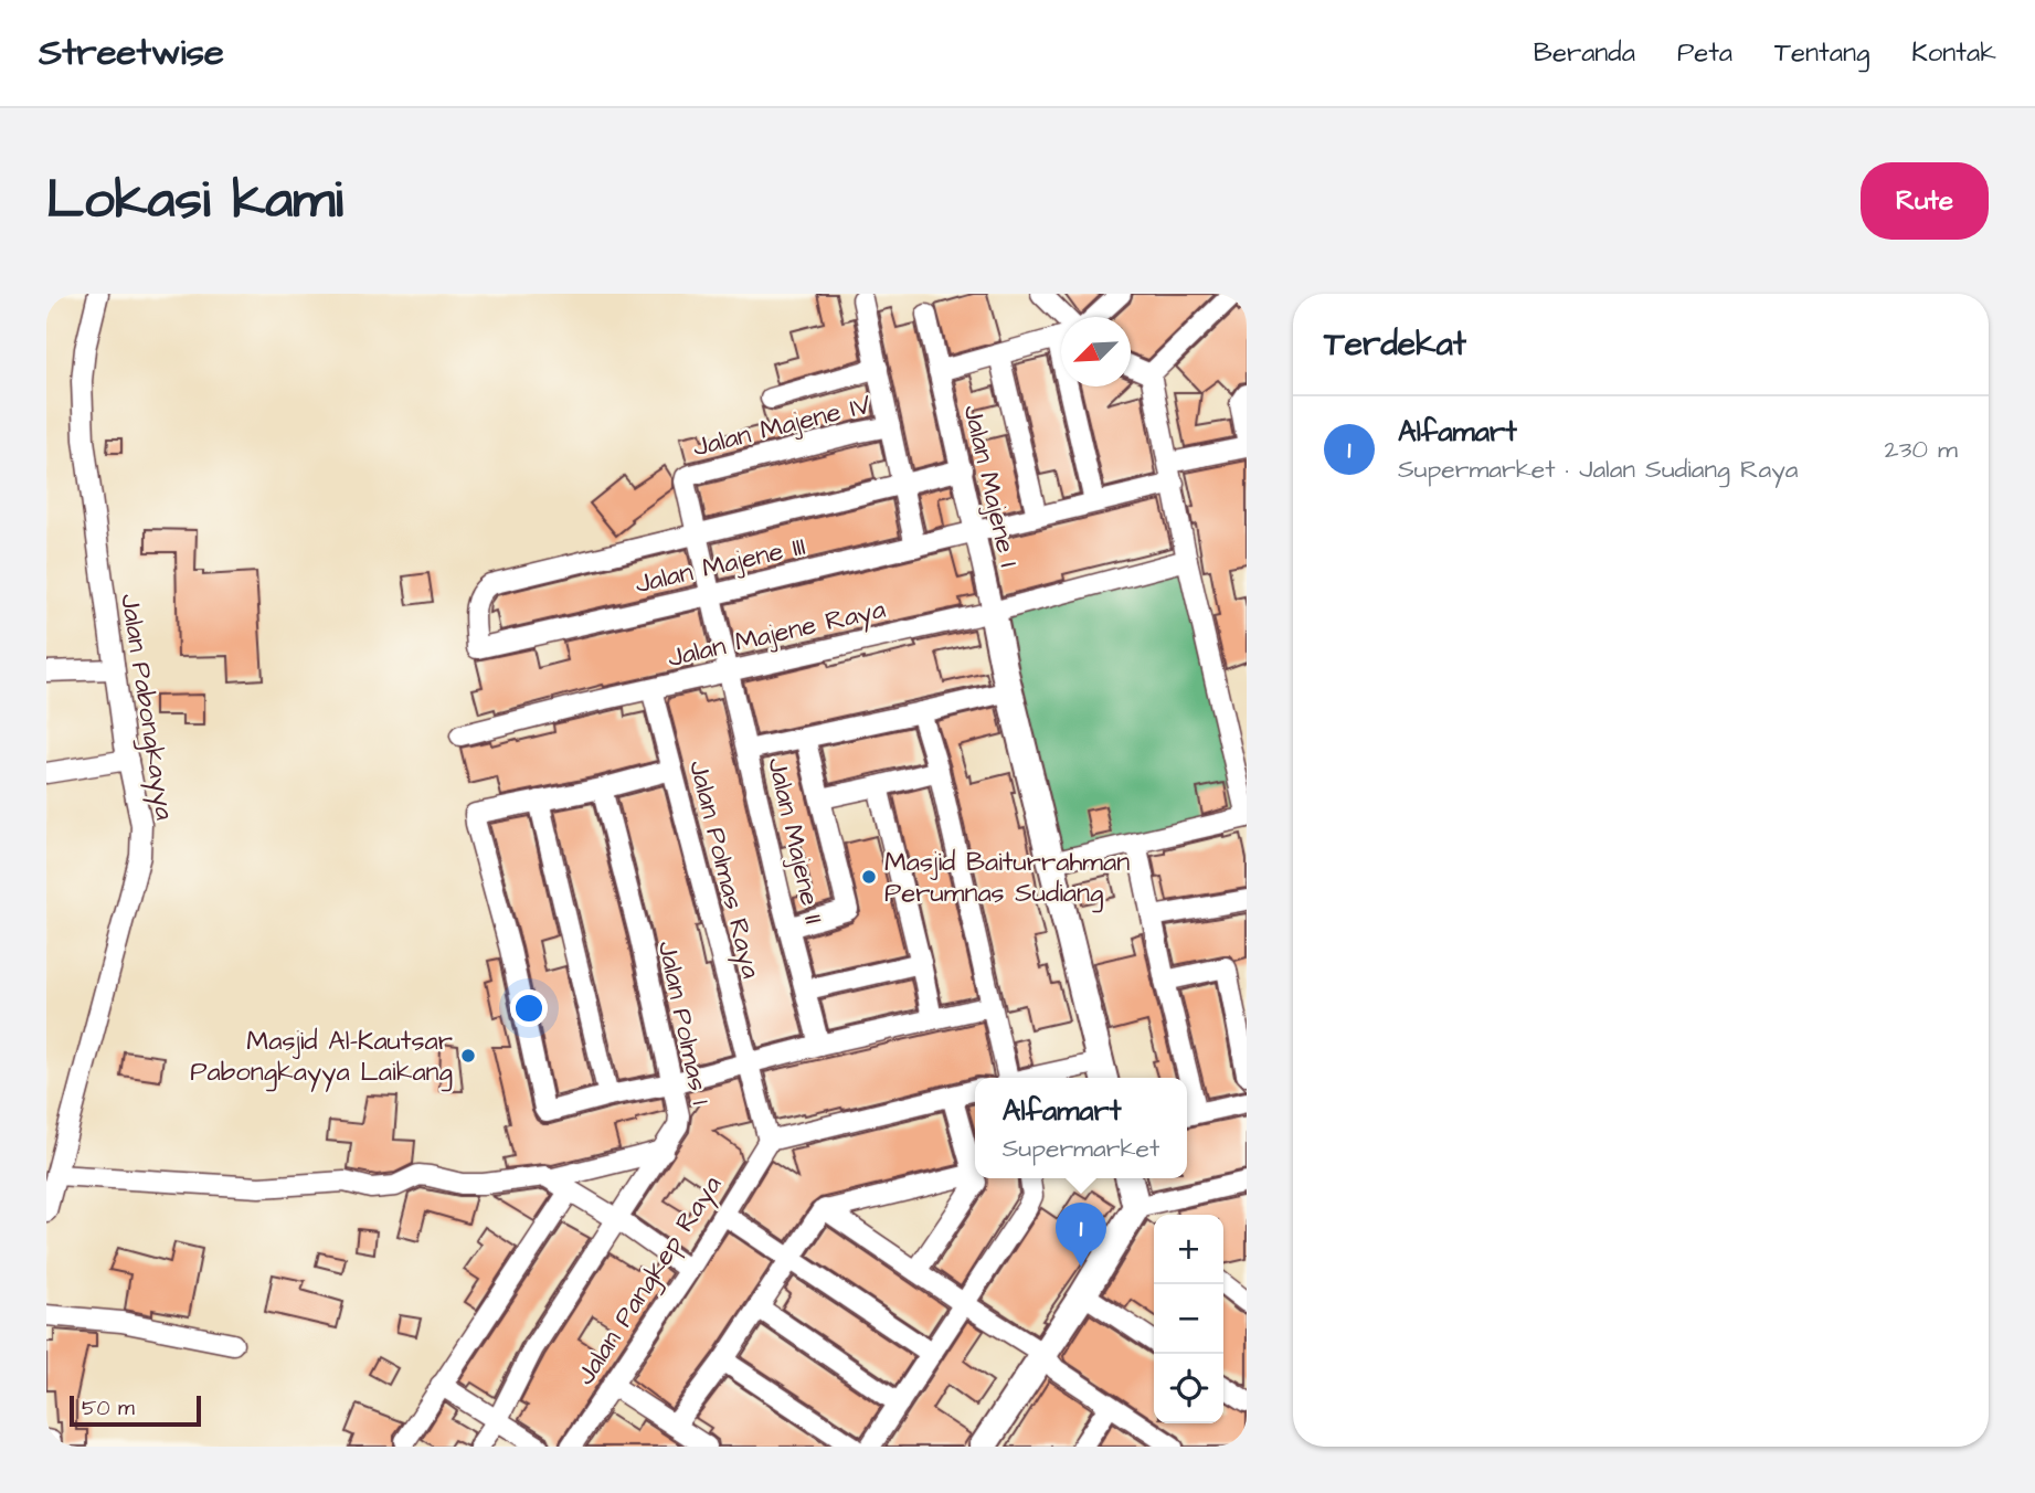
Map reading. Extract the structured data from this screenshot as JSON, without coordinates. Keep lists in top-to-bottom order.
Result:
{
  "streets": {
    "street": [
      "Jalan Majene IV",
      "Jalan Majene I",
      "Jalan Majene III",
      "Jalan Majene Raya",
      "Jalan Pabongkayya",
      "Jalan Majene II",
      "Jalan Polmas Raya",
      "Jalan Polmas 1",
      "Jalan Pangkep Raya"
    ]
  },
  "crossings": [
    ["Jalan Majene IV", "Jalan Majene II"],
    ["Jalan Majene I", "Jalan Majene III"],
    ["Jalan Majene I", "Jalan Majene Raya"],
    ["Jalan Majene III", "Jalan Majene II"],
    ["Jalan Majene Raya", "Jalan Majene II"],
    ["Jalan Majene Raya", "Jalan Polmas Raya"],
    ["Jalan Polmas Raya", "Jalan Pangkep Raya"]
  ],
  "places": ["Masjid Baiturrahman Perumnas Sudiang", "Masjid Al-Kautsar Pabongkayya Laikang"],
  "scale_bar": "50 m",
  "north": "bottom left",
  "page": {
    "header": "Streetwise",
    "nav": [
      "Beranda",
      "Peta",
      "Tentang",
      "Kontak"
    ],
    "buttons": "Rute",
    "title": "Lokasi kami",
    "heading": "Terdekat",
    "list": [
      {
        "mark": "1",
        "name": "Alfamart",
        "note": "Supermarket · Jalan Sudiang Raya",
        "value": "230 m"
      }
    ],
    "popup": ["Alfamart", "Supermarket"],
    "pins": "1",
    "map_buttons": ["+", "−"],
    "scale": "50 m"
  }
}
